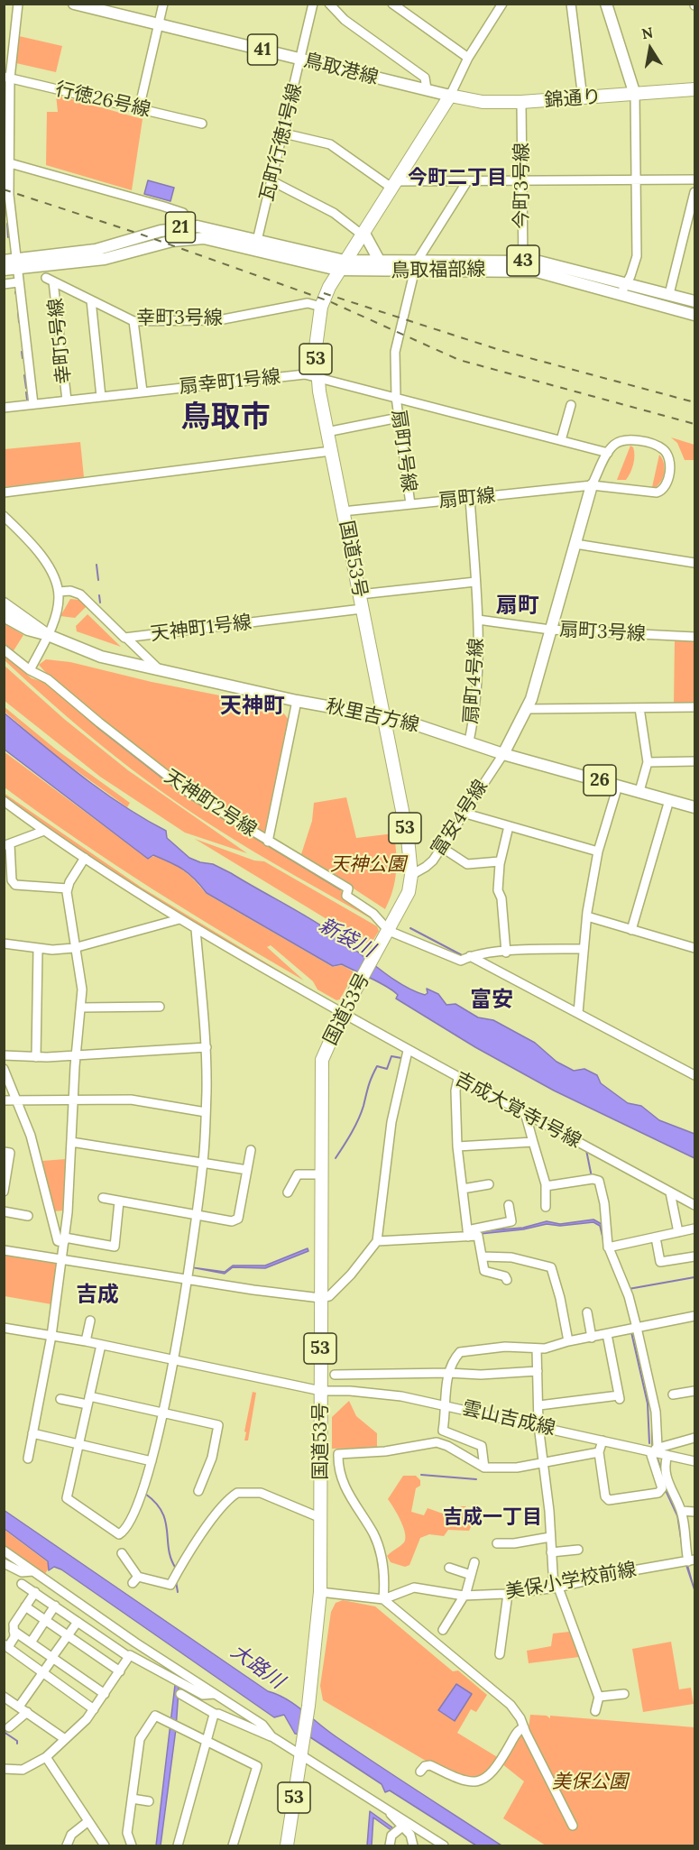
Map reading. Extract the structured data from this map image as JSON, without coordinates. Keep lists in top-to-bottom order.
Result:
{
  "streets": {
    "highway": ["錦通り", "53", "国道53号"],
    "main road": [
      "41",
      "鳥取港線",
      "21",
      "43",
      "鳥取福部線",
      "秋里吉方線",
      "26"
    ],
    "street": [
      "行徳26号線",
      "瓦町行徳1号線",
      "今町3号線",
      "幸町3号線",
      "幸町5号線",
      "扇幸町1号線",
      "扇町1号線",
      "扇町線",
      "天神町1号線",
      "扇町3号線",
      "扇町4号線",
      "天神町2号線",
      "富安4号線",
      "吉成大覚寺1号線",
      "雲山吉成線",
      "美保小学校前線"
    ]
  },
  "crossings": [
    ["鳥取港線", "錦通り"],
    ["鳥取港線", "瓦町行徳1号線"],
    ["鳥取港線", "国道53号"],
    ["錦通り", "今町3号線"],
    ["錦通り", "国道53号"],
    ["瓦町行徳1号線", "21"],
    ["今町3号線", "鳥取福部線"],
    ["21", "鳥取福部線"],
    ["21", "国道53号"],
    ["鳥取福部線", "扇町1号線"],
    ["鳥取福部線", "国道53号"],
    ["幸町3号線", "幸町5号線"],
    ["幸町3号線", "国道53号"],
    ["幸町5号線", "扇幸町1号線"],
    ["扇幸町1号線", "扇町1号線"],
    ["扇幸町1号線", "扇町線"],
    ["扇幸町1号線", "国道53号"],
    ["扇町1号線", "扇町線"],
    ["扇町線", "国道53号"],
    ["国道53号", "天神町1号線"],
    ["国道53号", "秋里吉方線"],
    ["国道53号", "天神町2号線"],
    ["国道53号", "富安4号線"],
    ["国道53号", "吉成大覚寺1号線"],
    ["国道53号", "雲山吉成線"],
    ["国道53号", "美保小学校前線"],
    ["扇町3号線", "扇町4号線"],
    ["扇町4号線", "秋里吉方線"],
    ["秋里吉方線", "富安4号線"]
  ],
  "districts": [
    "今町二丁目",
    "鳥取市",
    "扇町",
    "天神町",
    "富安",
    "吉成",
    "吉成一丁目"
  ],
  "water": ["新袋川", "大路川"],
  "parks": ["天神公園", "美保公園"],
  "north": "top"
}
